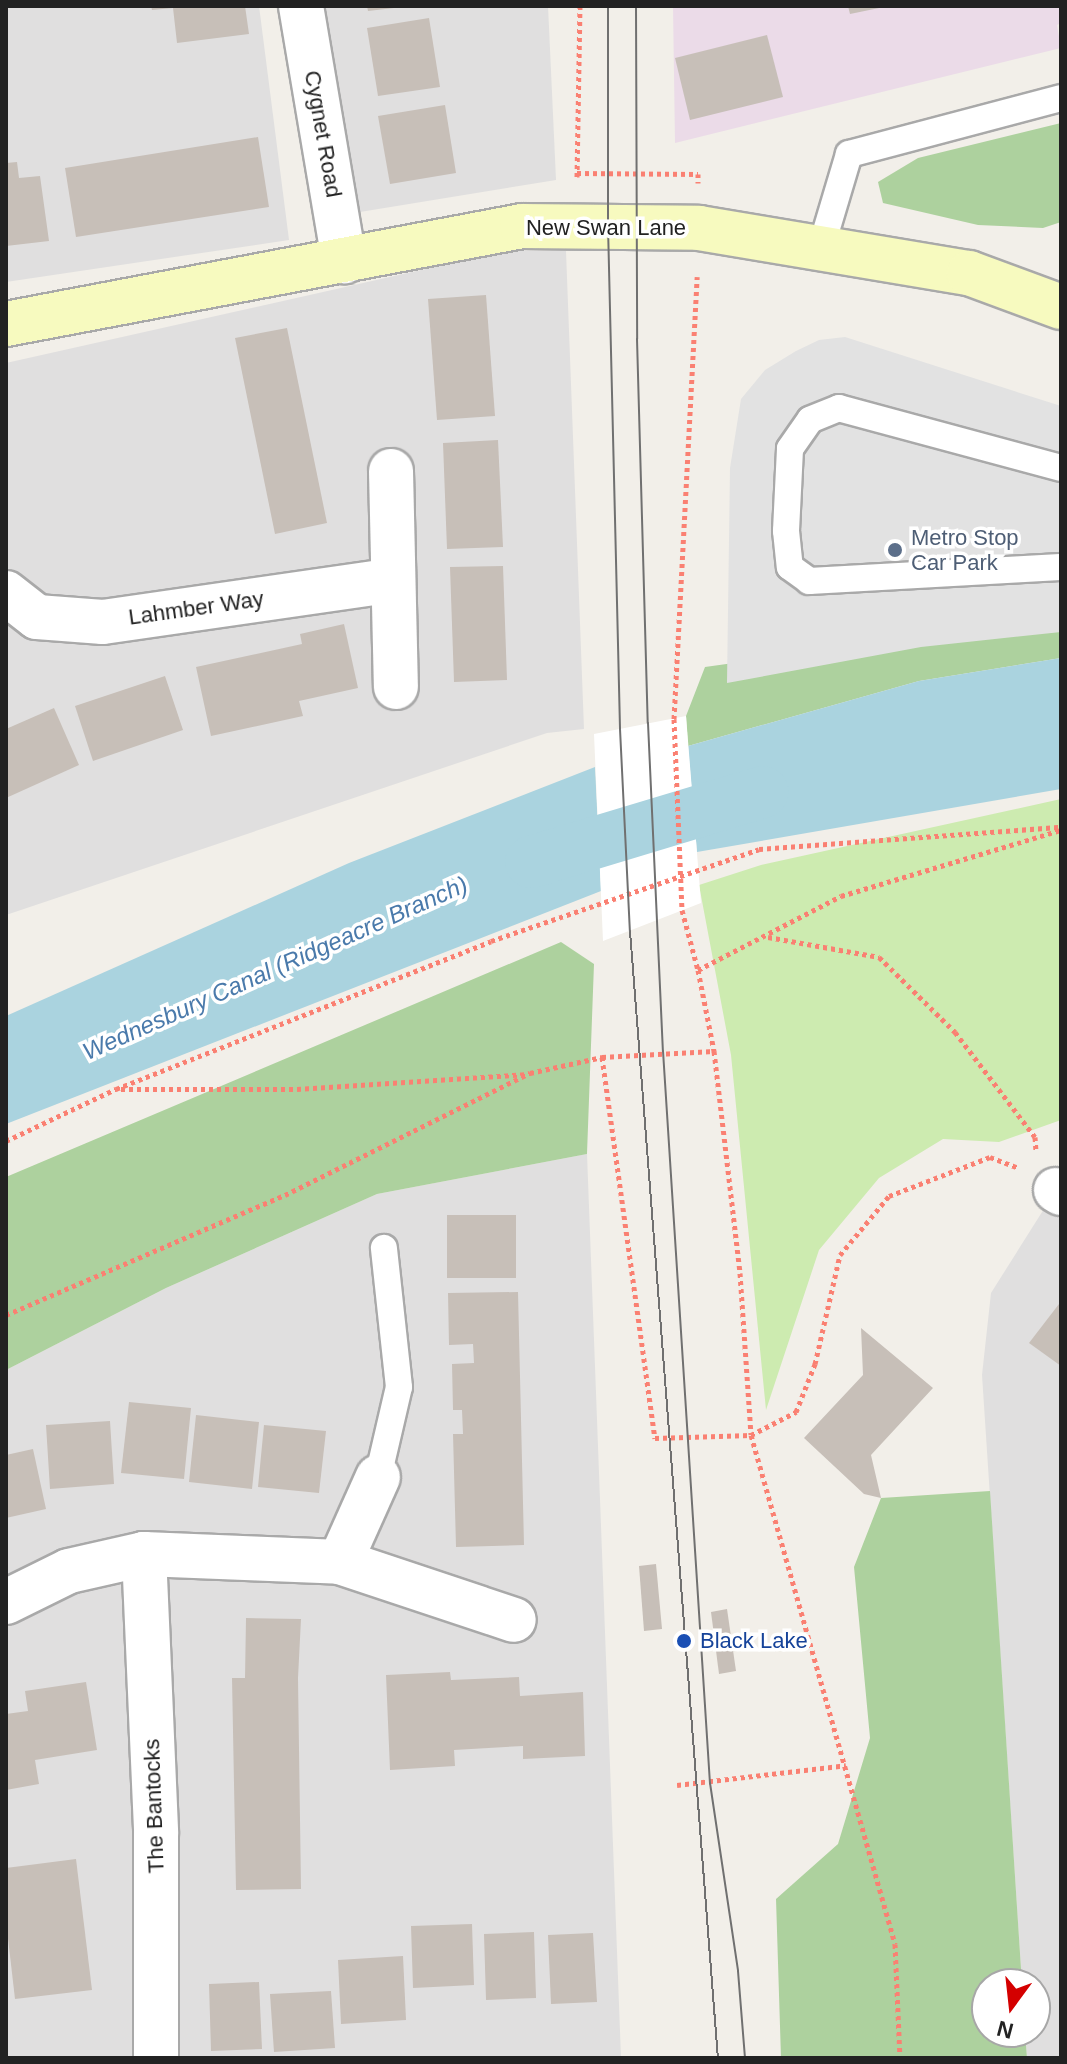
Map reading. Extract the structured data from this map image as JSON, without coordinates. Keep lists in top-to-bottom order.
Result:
{
  "streets": {
    "main road": ["New Swan Lane"],
    "street": ["Cygnet Road", "Lahmber Way", "The Bantocks"]
  },
  "crossings": [
    ["Cygnet Road", "New Swan Lane"]
  ],
  "water": ["Wednesbury Canal (Ridgeacre Branch)"],
  "places": ["Metro Stop Car Park", "Black Lake"],
  "north": "bottom"
}
